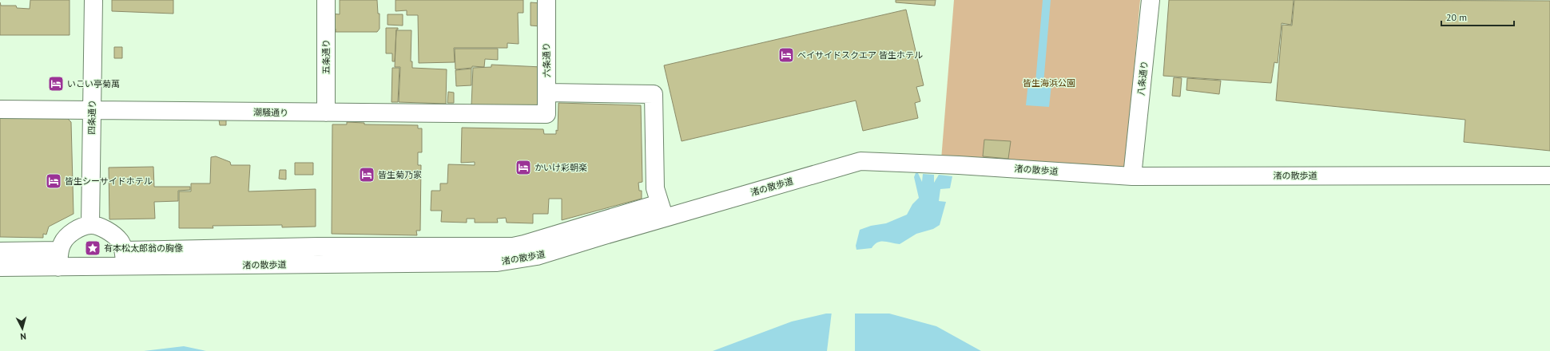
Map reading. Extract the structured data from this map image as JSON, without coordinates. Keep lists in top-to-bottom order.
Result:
{
  "streets": {
    "street": [
      "五条通り",
      "六条通り",
      "八条通り",
      "潮騒通り",
      "四条通り",
      "渚の散歩道"
    ]
  },
  "crossings": [
    ["五条通り", "潮騒通り"],
    ["六条通り", "潮騒通り"],
    ["八条通り", "渚の散歩道"],
    ["潮騒通り", "四条通り"]
  ],
  "parks": ["皆生海浜公園"],
  "places": {
    "hotel": [
      "ベイサイドスクエア 皆生ホテル",
      "いこい亭菊萬",
      "かいけ彩朝楽",
      "皆生菊乃家",
      "皆生シーサイドホテル"
    ],
    "place": ["有本松太郎翁の胸像"]
  },
  "scale_bar": "20 m",
  "north": "bottom"
}
